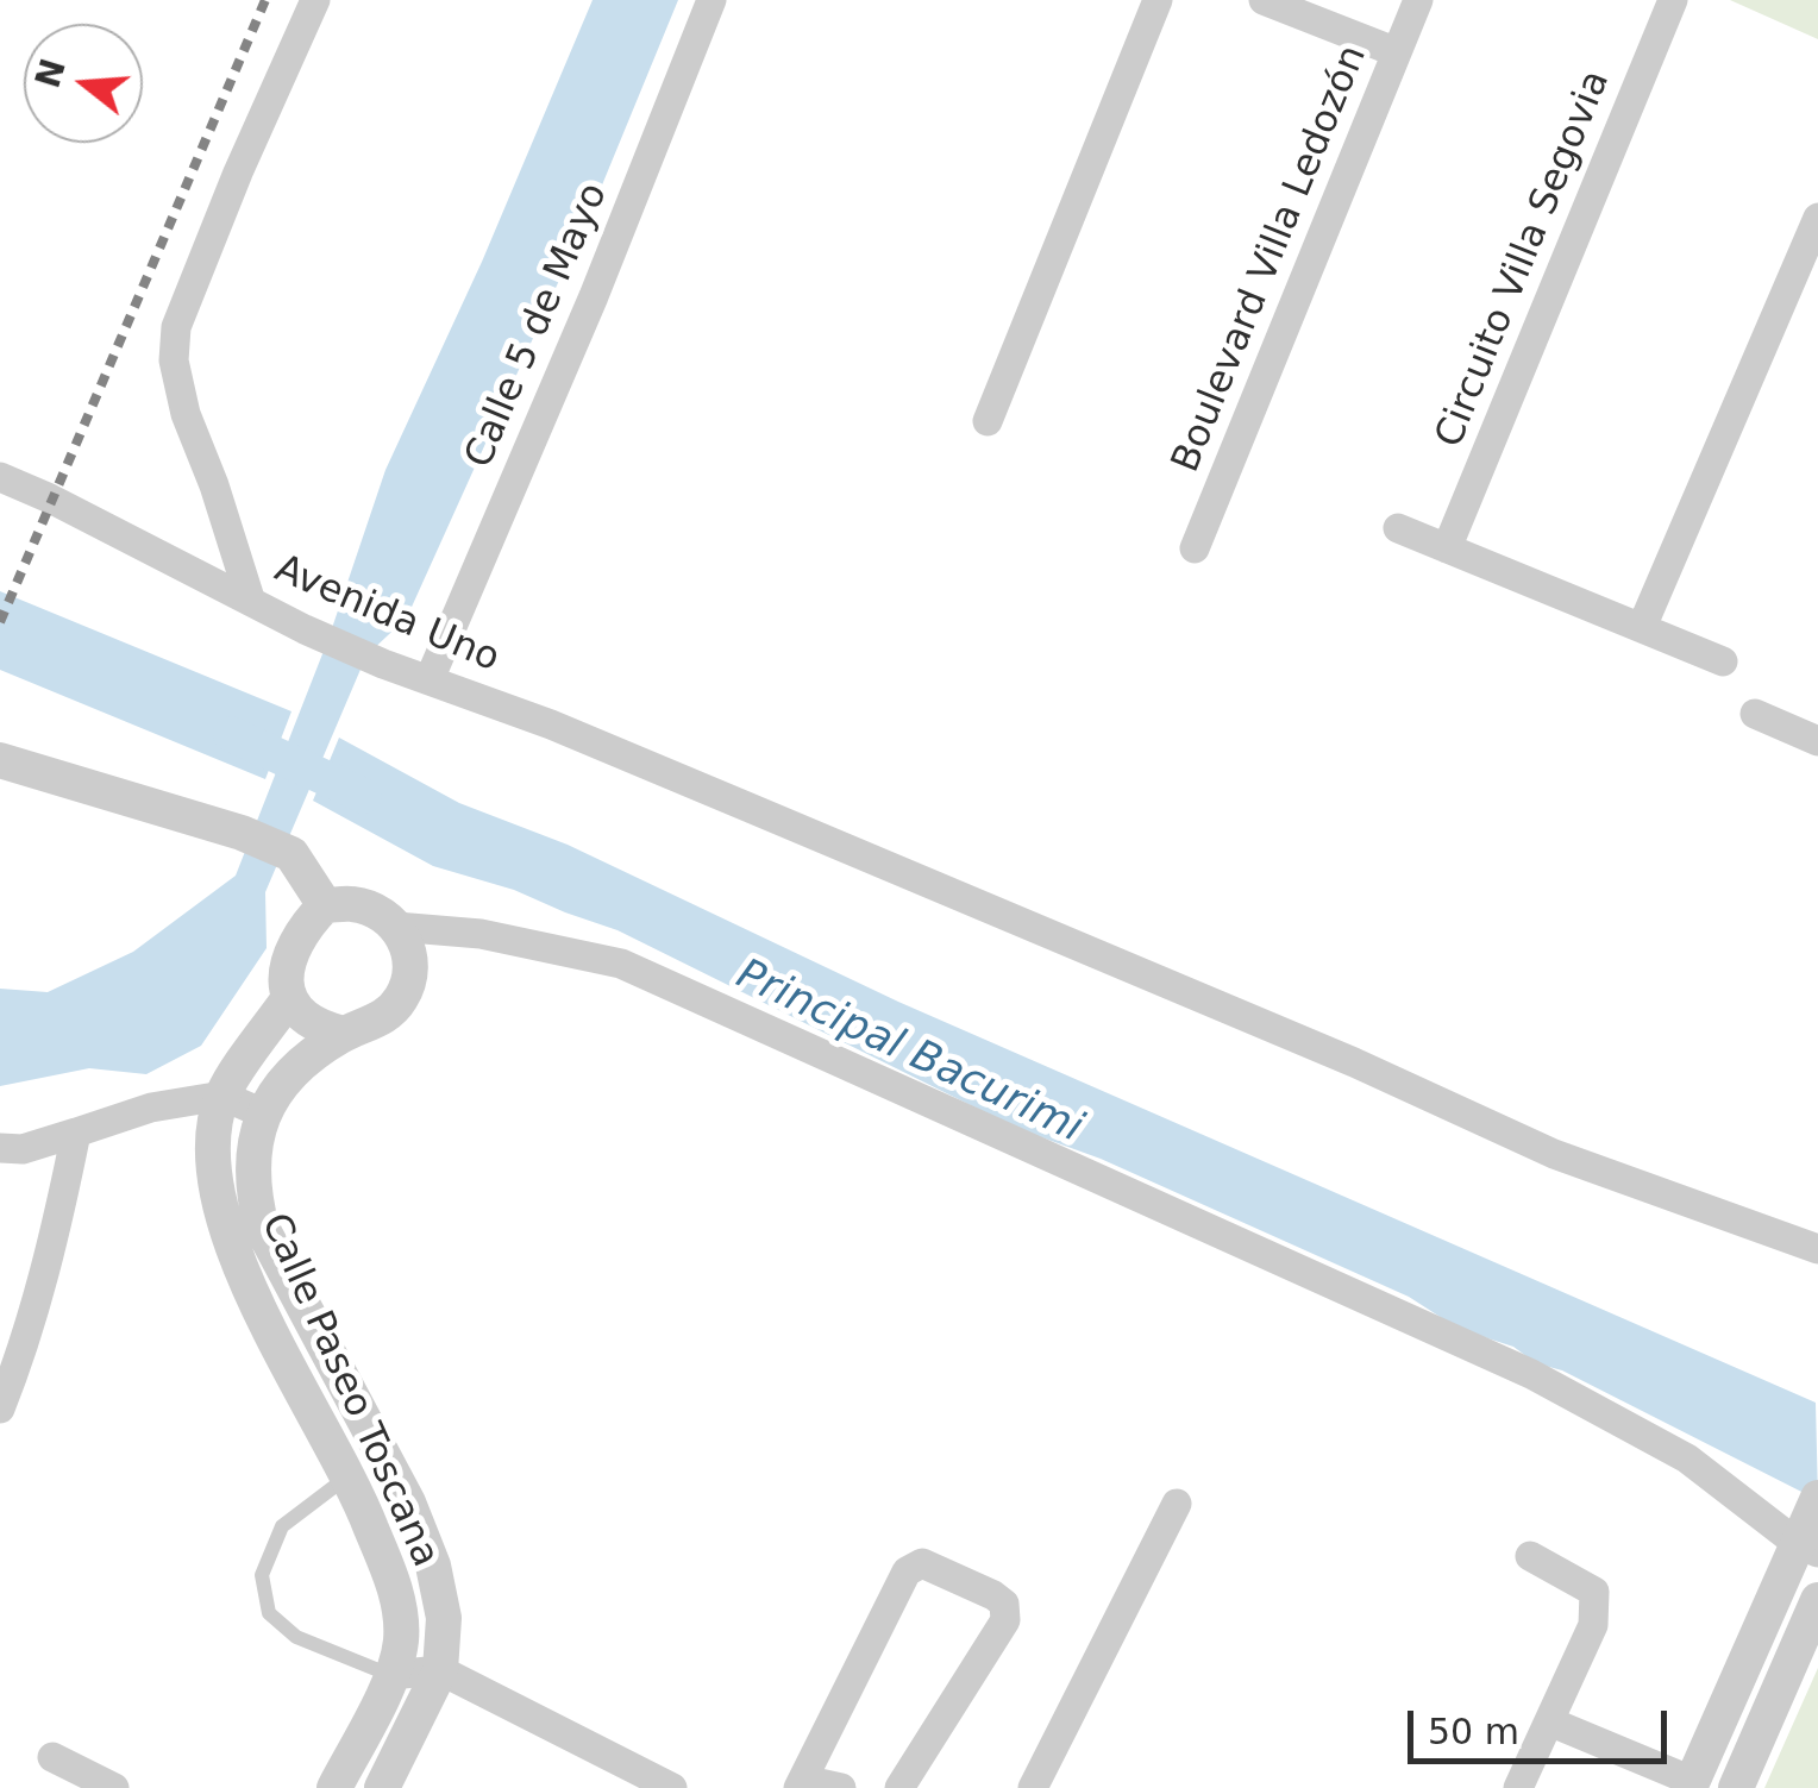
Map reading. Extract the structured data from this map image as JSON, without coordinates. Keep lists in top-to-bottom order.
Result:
{
  "streets": {
    "street": [
      "Boulevard Villa Ledozón",
      "Circuito Villa Segovia",
      "Calle 5 de Mayo",
      "Avenida Uno",
      "Calle Paseo Toscana"
    ]
  },
  "crossings": [
    ["Calle 5 de Mayo", "Avenida Uno"]
  ],
  "water": ["Principal Bacurimi"],
  "scale_bar": "50 m",
  "north": "left"
}
